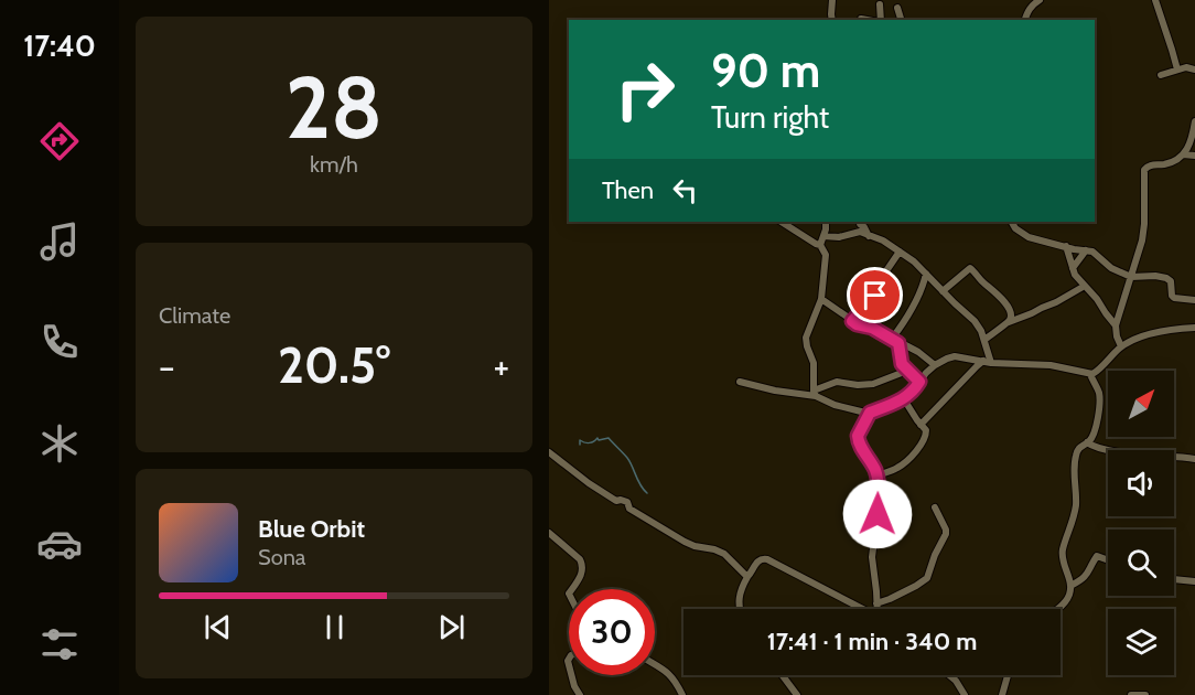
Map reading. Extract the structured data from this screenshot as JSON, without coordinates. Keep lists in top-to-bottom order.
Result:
{
  "north": "top right",
  "page": {
    "tabs": "17:40",
    "tile": [
      ["28", "km/h"],
      "Climate"
    ],
    "turn": ["90 m", "Turn right"],
    "then": "Then",
    "heat": ["−", "20.5°", "+"],
    "song": ["Blue Orbit", "Sona"],
    "limit": "30",
    "trip": "17:41 · 1 min · 340 m"
  }
}
